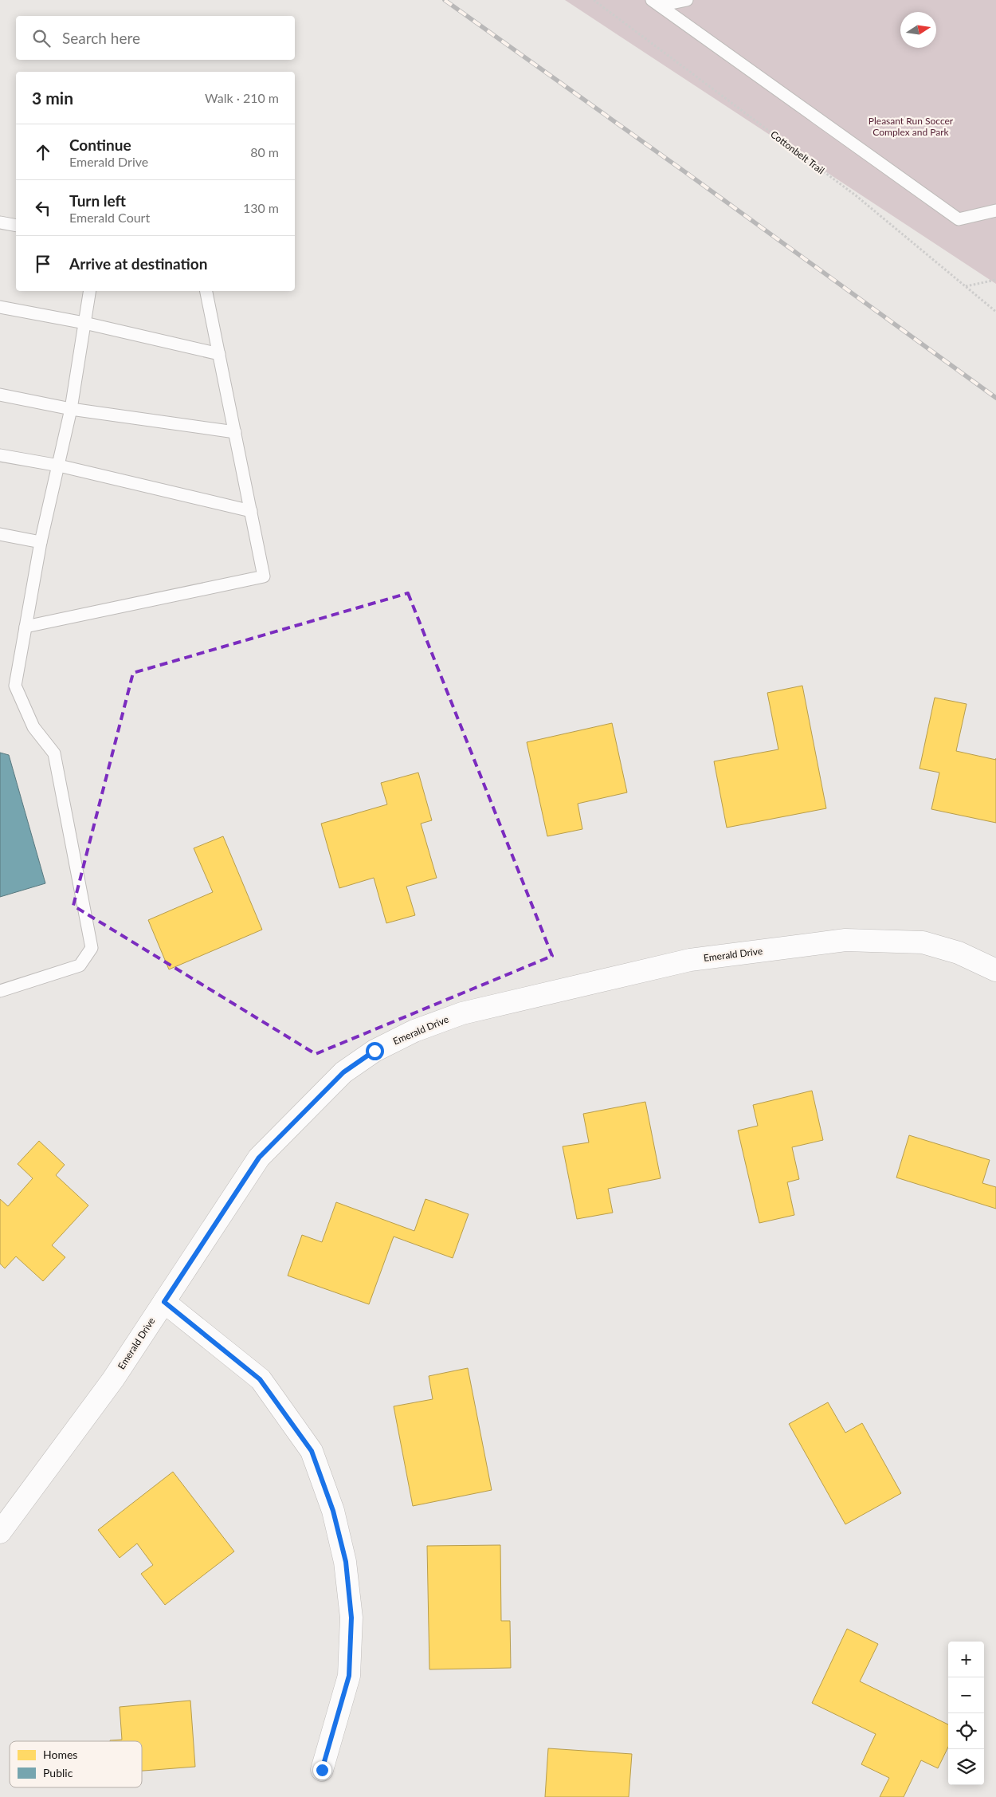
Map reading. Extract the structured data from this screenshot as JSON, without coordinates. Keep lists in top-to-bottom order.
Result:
{
  "streets": {
    "street": ["Emerald Drive"],
    "path": ["Cottonbelt Trail"]
  },
  "parks": ["Pleasant Run Soccer Complex and Park"],
  "legend": ["Homes", "Public"],
  "north": "right",
  "page": {
    "search": "Search here",
    "heading": ["3 min", "Walk · 210 m"],
    "list": [
      ["Continue", "Emerald Drive", "80 m"],
      ["Turn left", "Emerald Court", "130 m"],
      "Arrive at destination"
    ],
    "map_buttons": ["+", "−"]
  }
}
